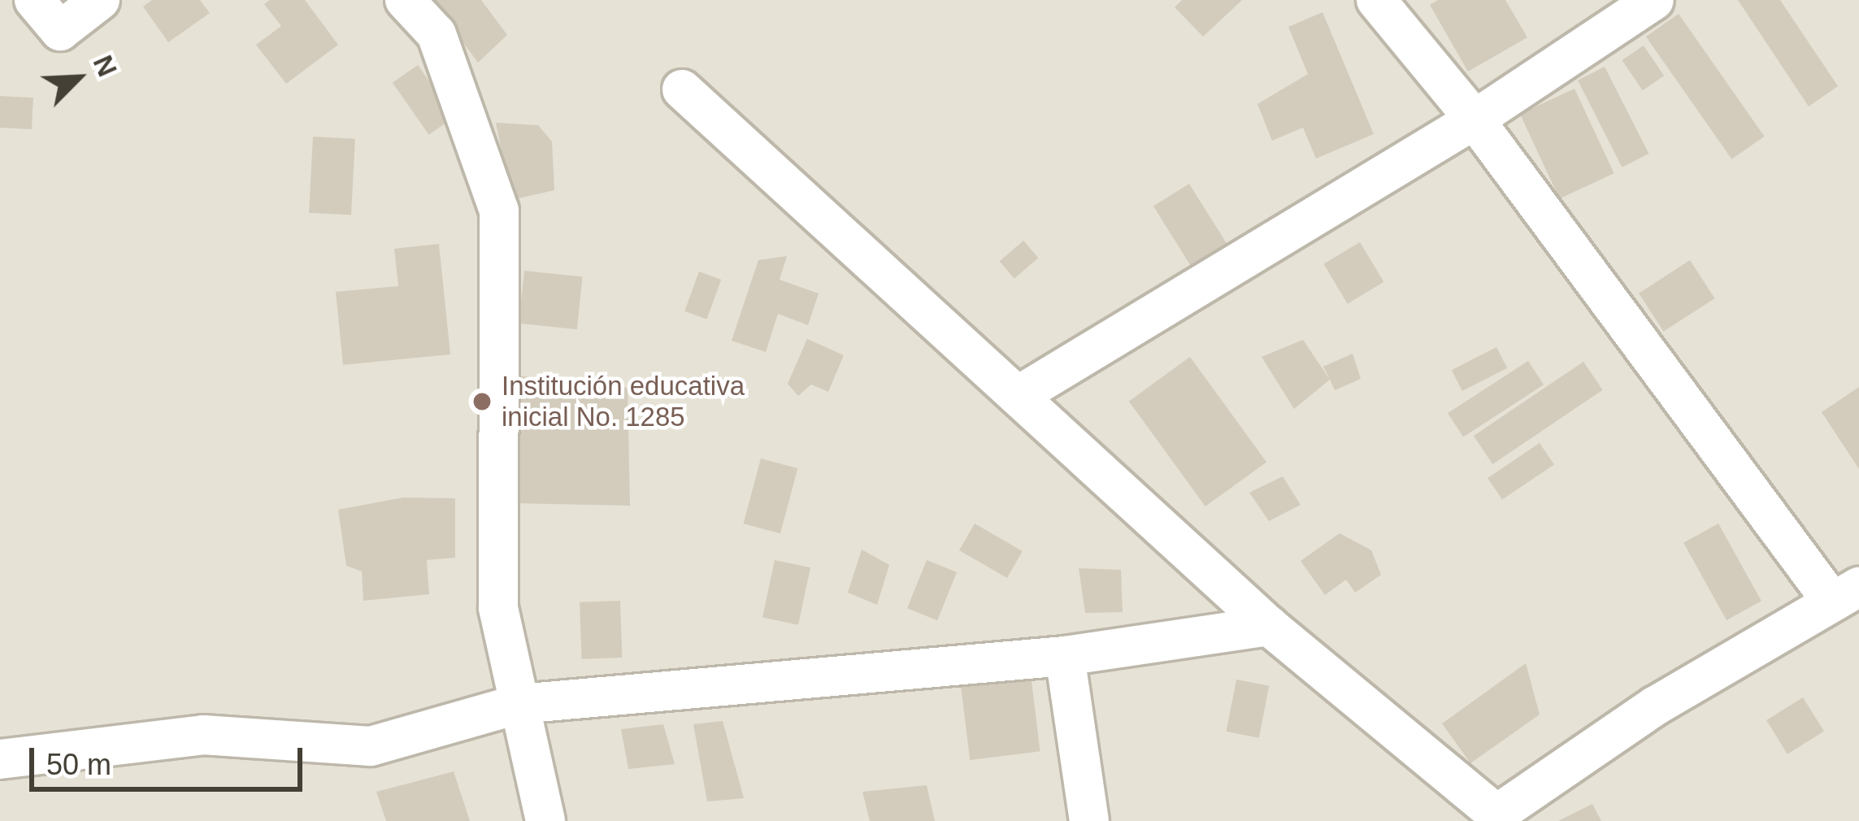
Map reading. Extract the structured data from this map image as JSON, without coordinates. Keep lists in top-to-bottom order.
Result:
{
  "places": ["Institución educativa inicial No. 1285"],
  "scale_bar": "50 m",
  "north": "top right"
}
